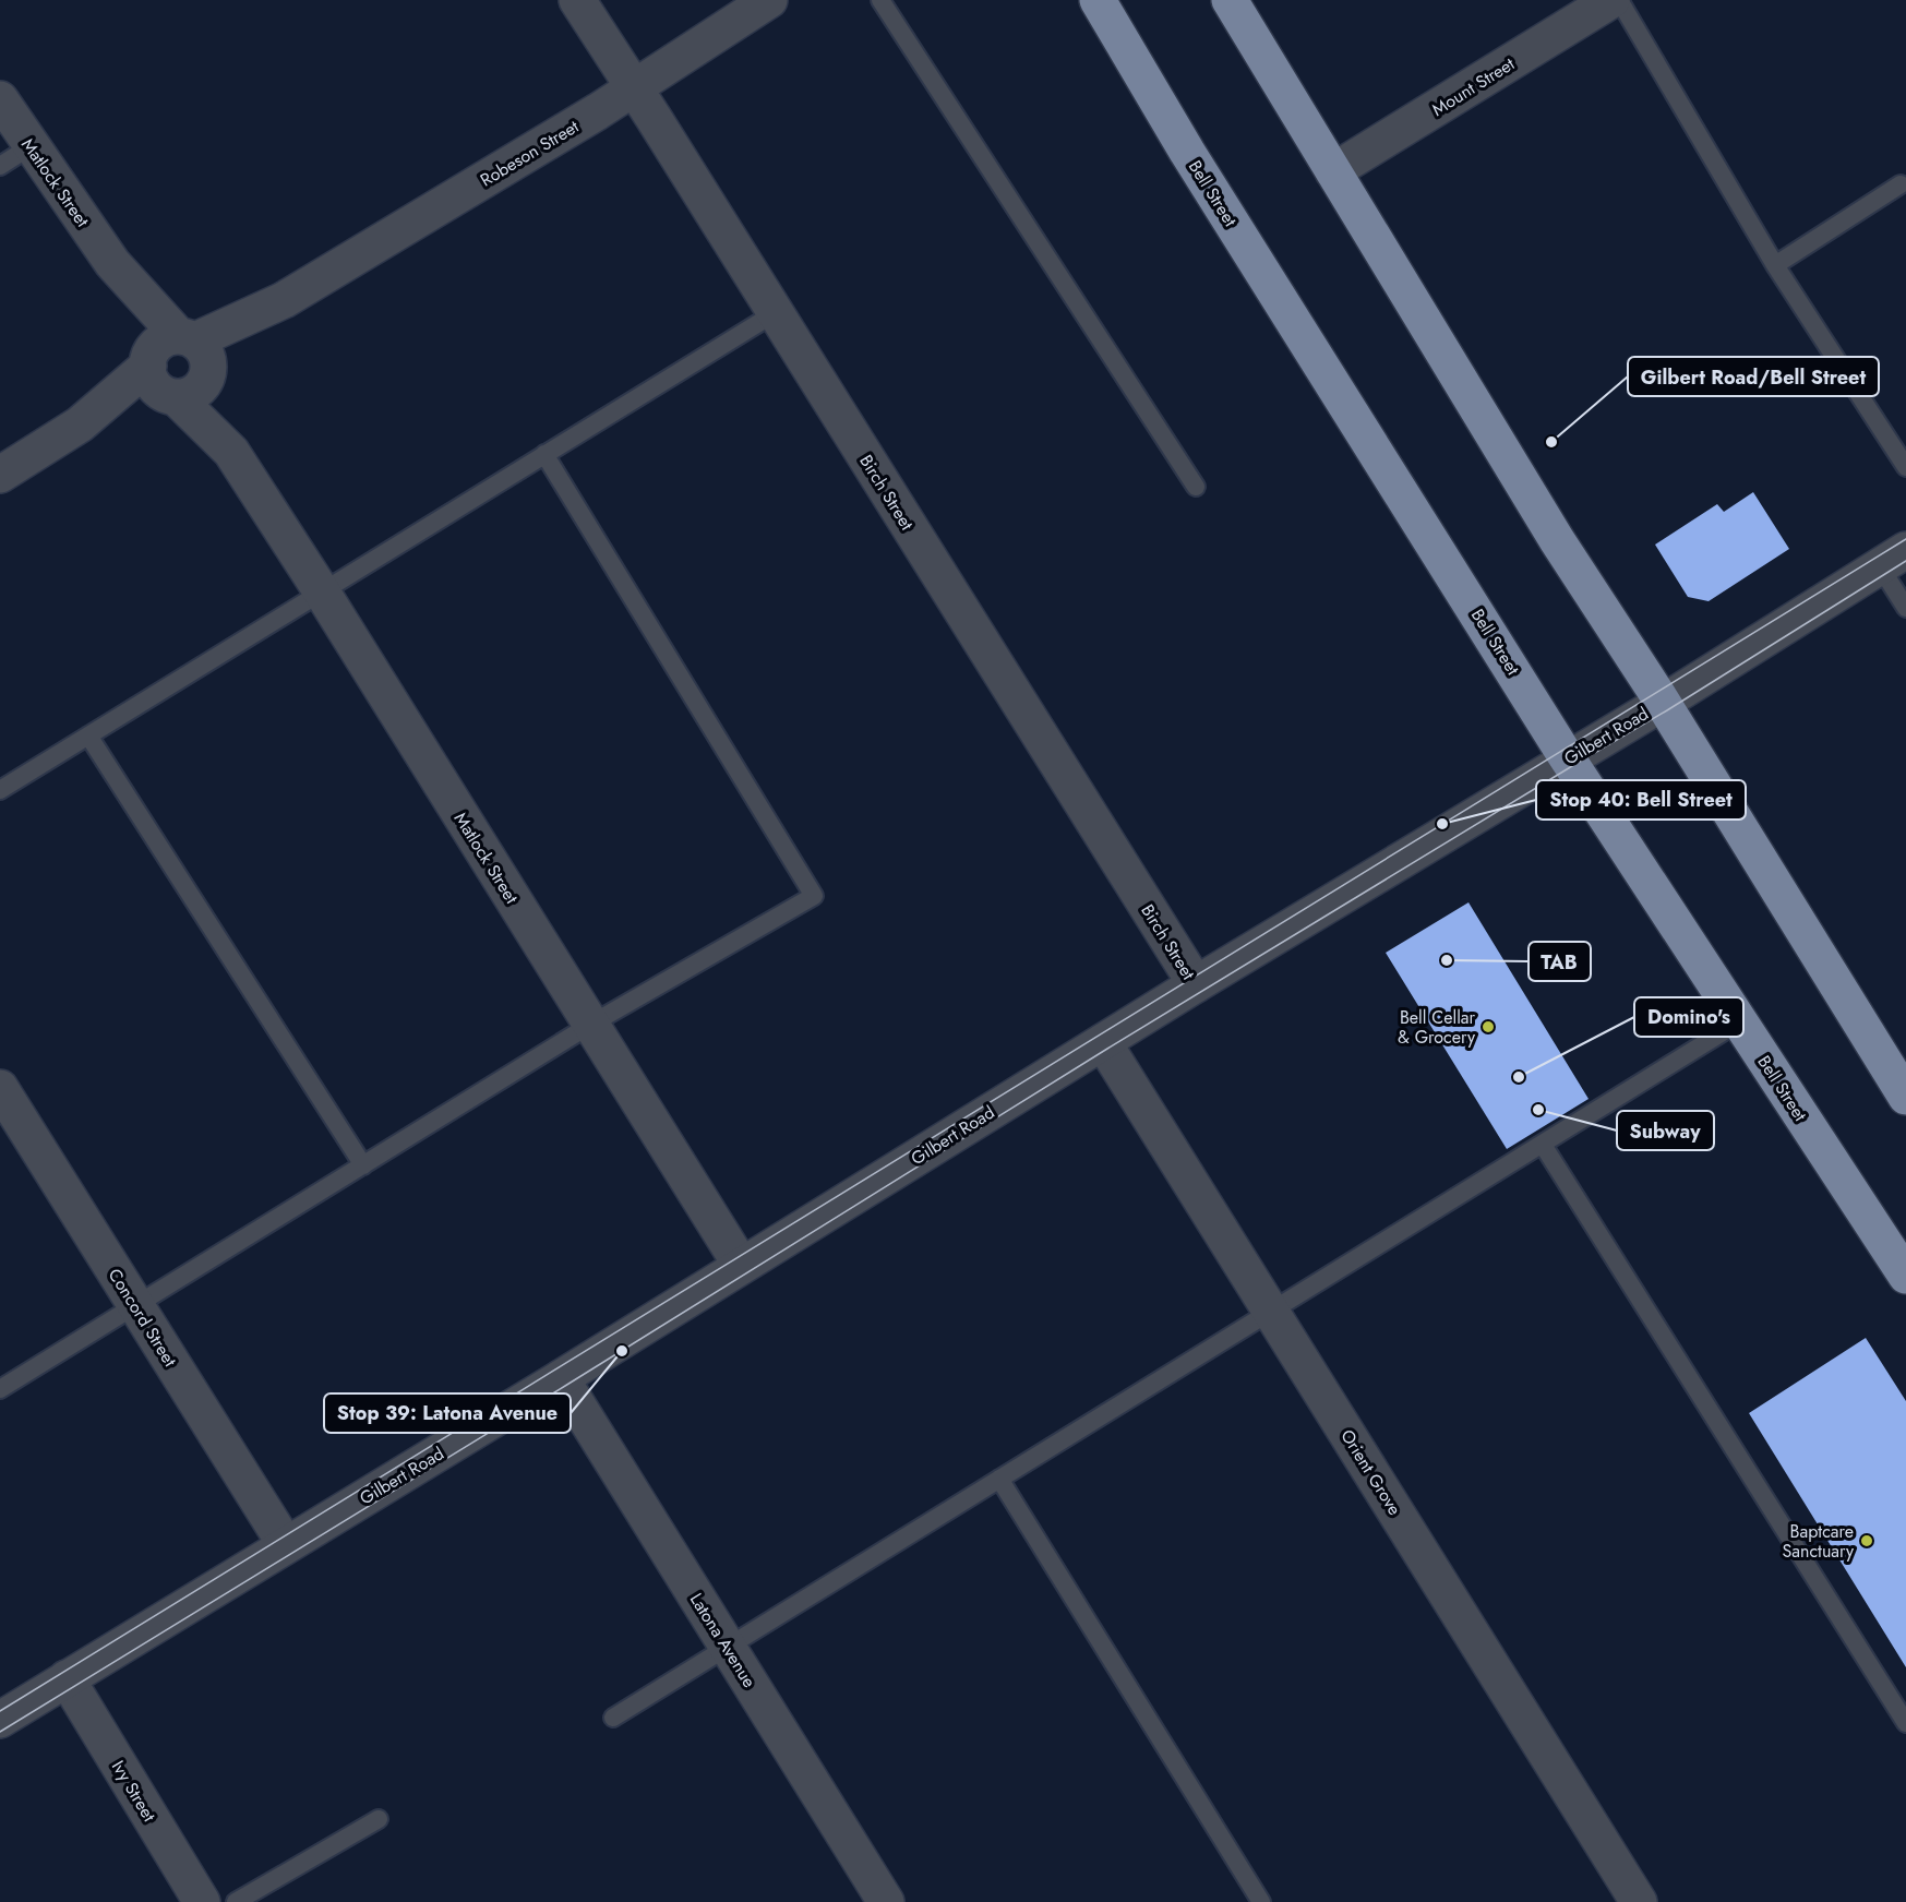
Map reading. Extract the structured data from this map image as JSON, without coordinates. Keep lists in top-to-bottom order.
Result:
{
  "streets": {
    "highway": ["Bell Street"],
    "street": [
      "Mount Street",
      "Robeson Street",
      "Matlock Street",
      "Birch Street",
      "Gilbert Road",
      "Concord Street",
      "Orient Grove",
      "Latona Avenue",
      "Ivy Street"
    ]
  },
  "crossings": [
    ["Robeson Street", "Matlock Street"],
    ["Robeson Street", "Birch Street"],
    ["Matlock Street", "Gilbert Road"],
    ["Bell Street", "Gilbert Road"],
    ["Birch Street", "Gilbert Road"],
    ["Gilbert Road", "Concord Street"],
    ["Gilbert Road", "Orient Grove"],
    ["Gilbert Road", "Latona Avenue"],
    ["Gilbert Road", "Ivy Street"]
  ],
  "places": [
    "Gilbert Road/Bell Street",
    "Stop 40: Bell Street",
    "TAB",
    "Bell Cellar & Grocery",
    "Domino's",
    "Subway",
    "Stop 39: Latona Avenue",
    "Baptcare Sanctuary"
  ]
}
